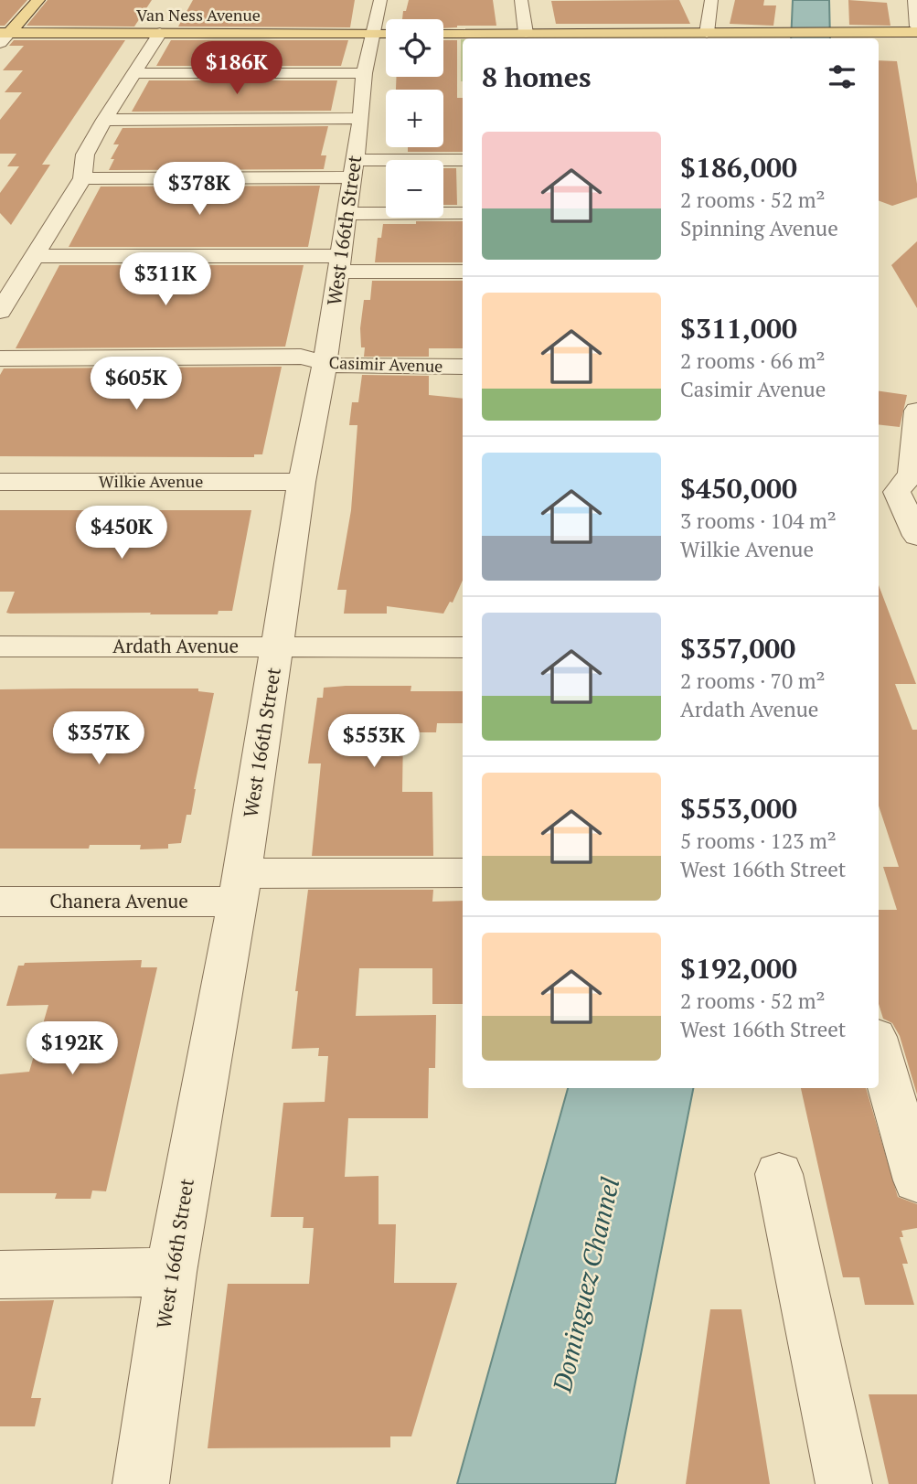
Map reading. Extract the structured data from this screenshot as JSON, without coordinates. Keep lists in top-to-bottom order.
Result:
{
  "streets": {
    "main road": ["Van Ness Avenue"],
    "street": [
      "West 166th Street",
      "Casimir Avenue",
      "Wilkie Avenue",
      "Ardath Avenue",
      "Chanera Avenue"
    ]
  },
  "crossings": [
    ["Van Ness Avenue", "West 166th Street"],
    ["West 166th Street", "Casimir Avenue"],
    ["West 166th Street", "Wilkie Avenue"],
    ["West 166th Street", "Ardath Avenue"],
    ["West 166th Street", "Chanera Avenue"]
  ],
  "water": ["Dominguez Channel"],
  "page": {
    "map_buttons": ["+", "−"],
    "heading": "8 homes",
    "price": [
      "$186K",
      "$378K",
      "$311K",
      "$605K",
      "$450K",
      "$357K",
      "$553K",
      "$192K"
    ],
    "list": [
      {
        "name": "$186,000",
        "note": "2 rooms · 52 m² · Spinning Avenue"
      },
      {
        "name": "$311,000",
        "note": "2 rooms · 66 m² · Casimir Avenue"
      },
      {
        "name": "$450,000",
        "note": "3 rooms · 104 m² · Wilkie Avenue"
      },
      {
        "name": "$357,000",
        "note": "2 rooms · 70 m² · Ardath Avenue"
      },
      {
        "name": "$553,000",
        "note": "5 rooms · 123 m² · West 166th Street"
      },
      {
        "name": "$192,000",
        "note": "2 rooms · 52 m² · West 166th Street"
      }
    ]
  }
}
